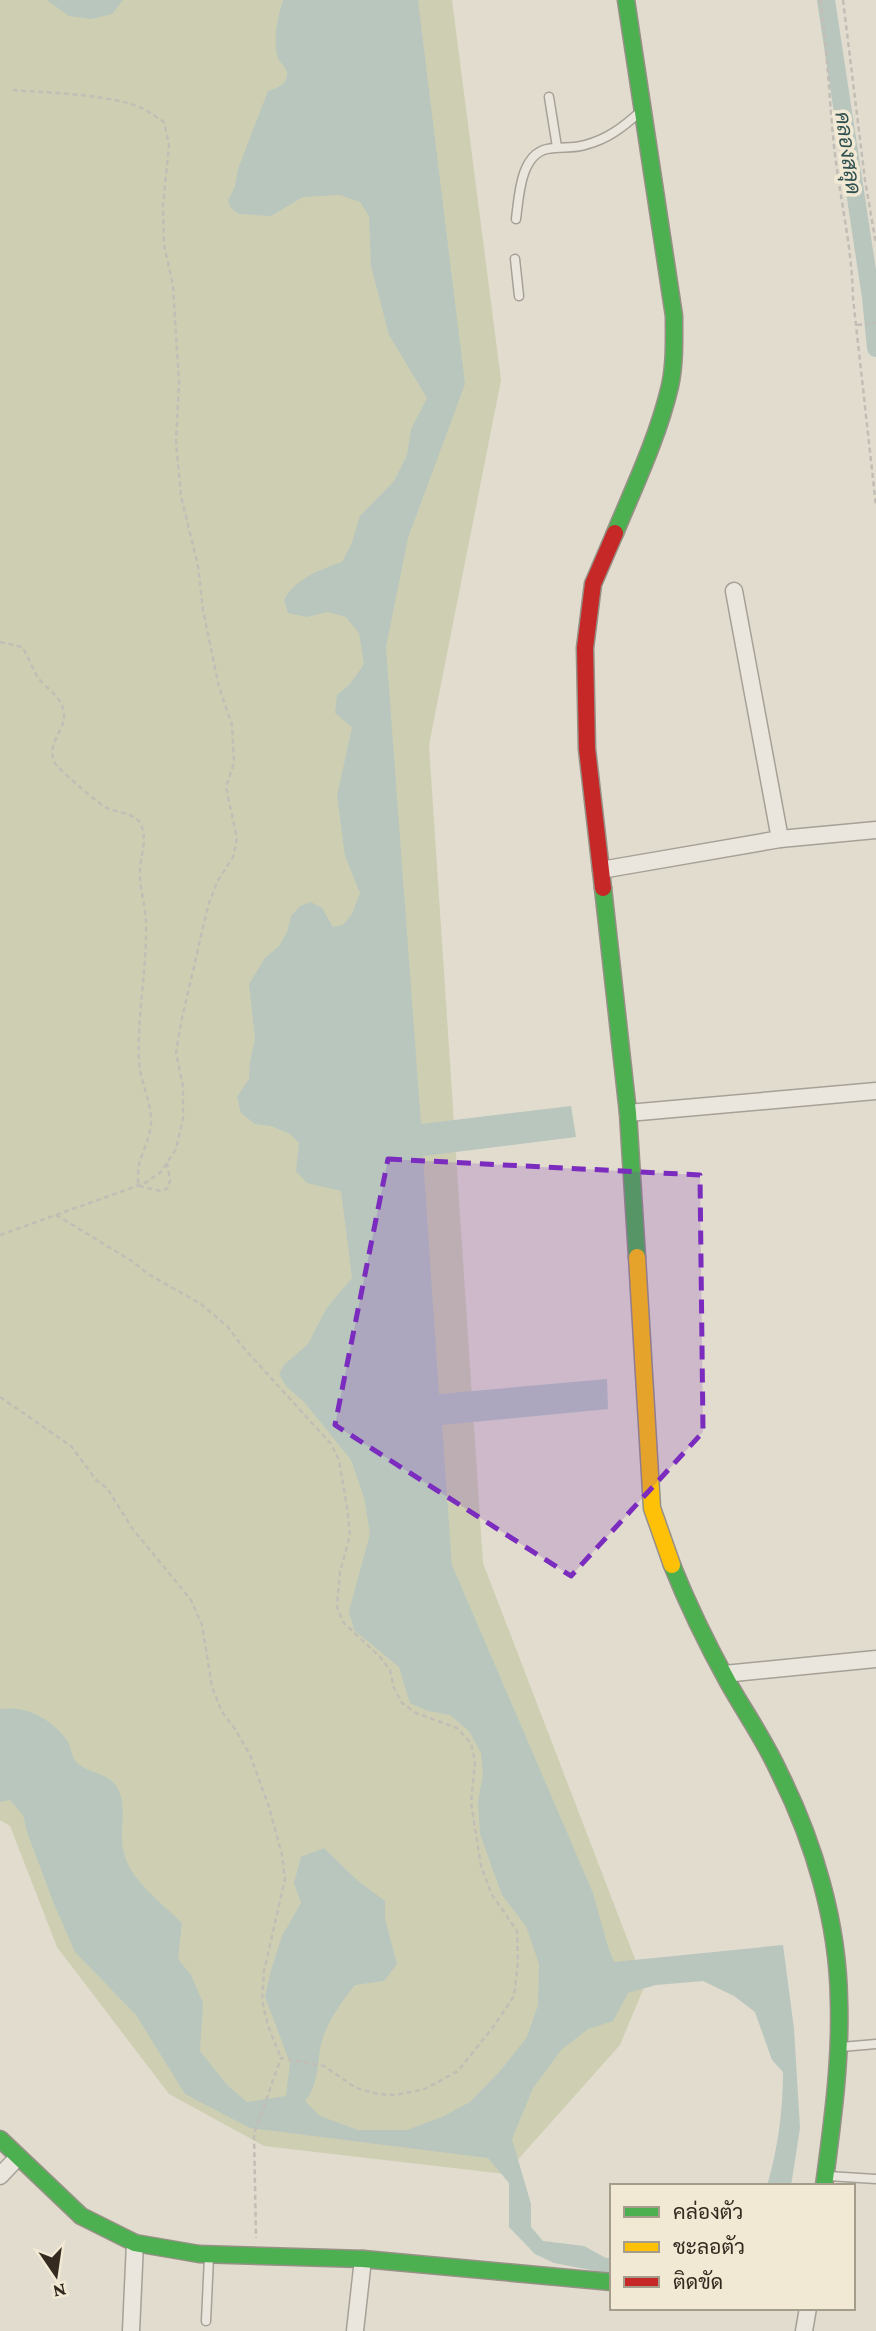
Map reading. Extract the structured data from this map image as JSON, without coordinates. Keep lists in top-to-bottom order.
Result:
{
  "water": ["คลองสลุด"],
  "legend": ["คล่องตัว", "ชะลอตัว", "ติดขัด"],
  "north": "bottom"
}
